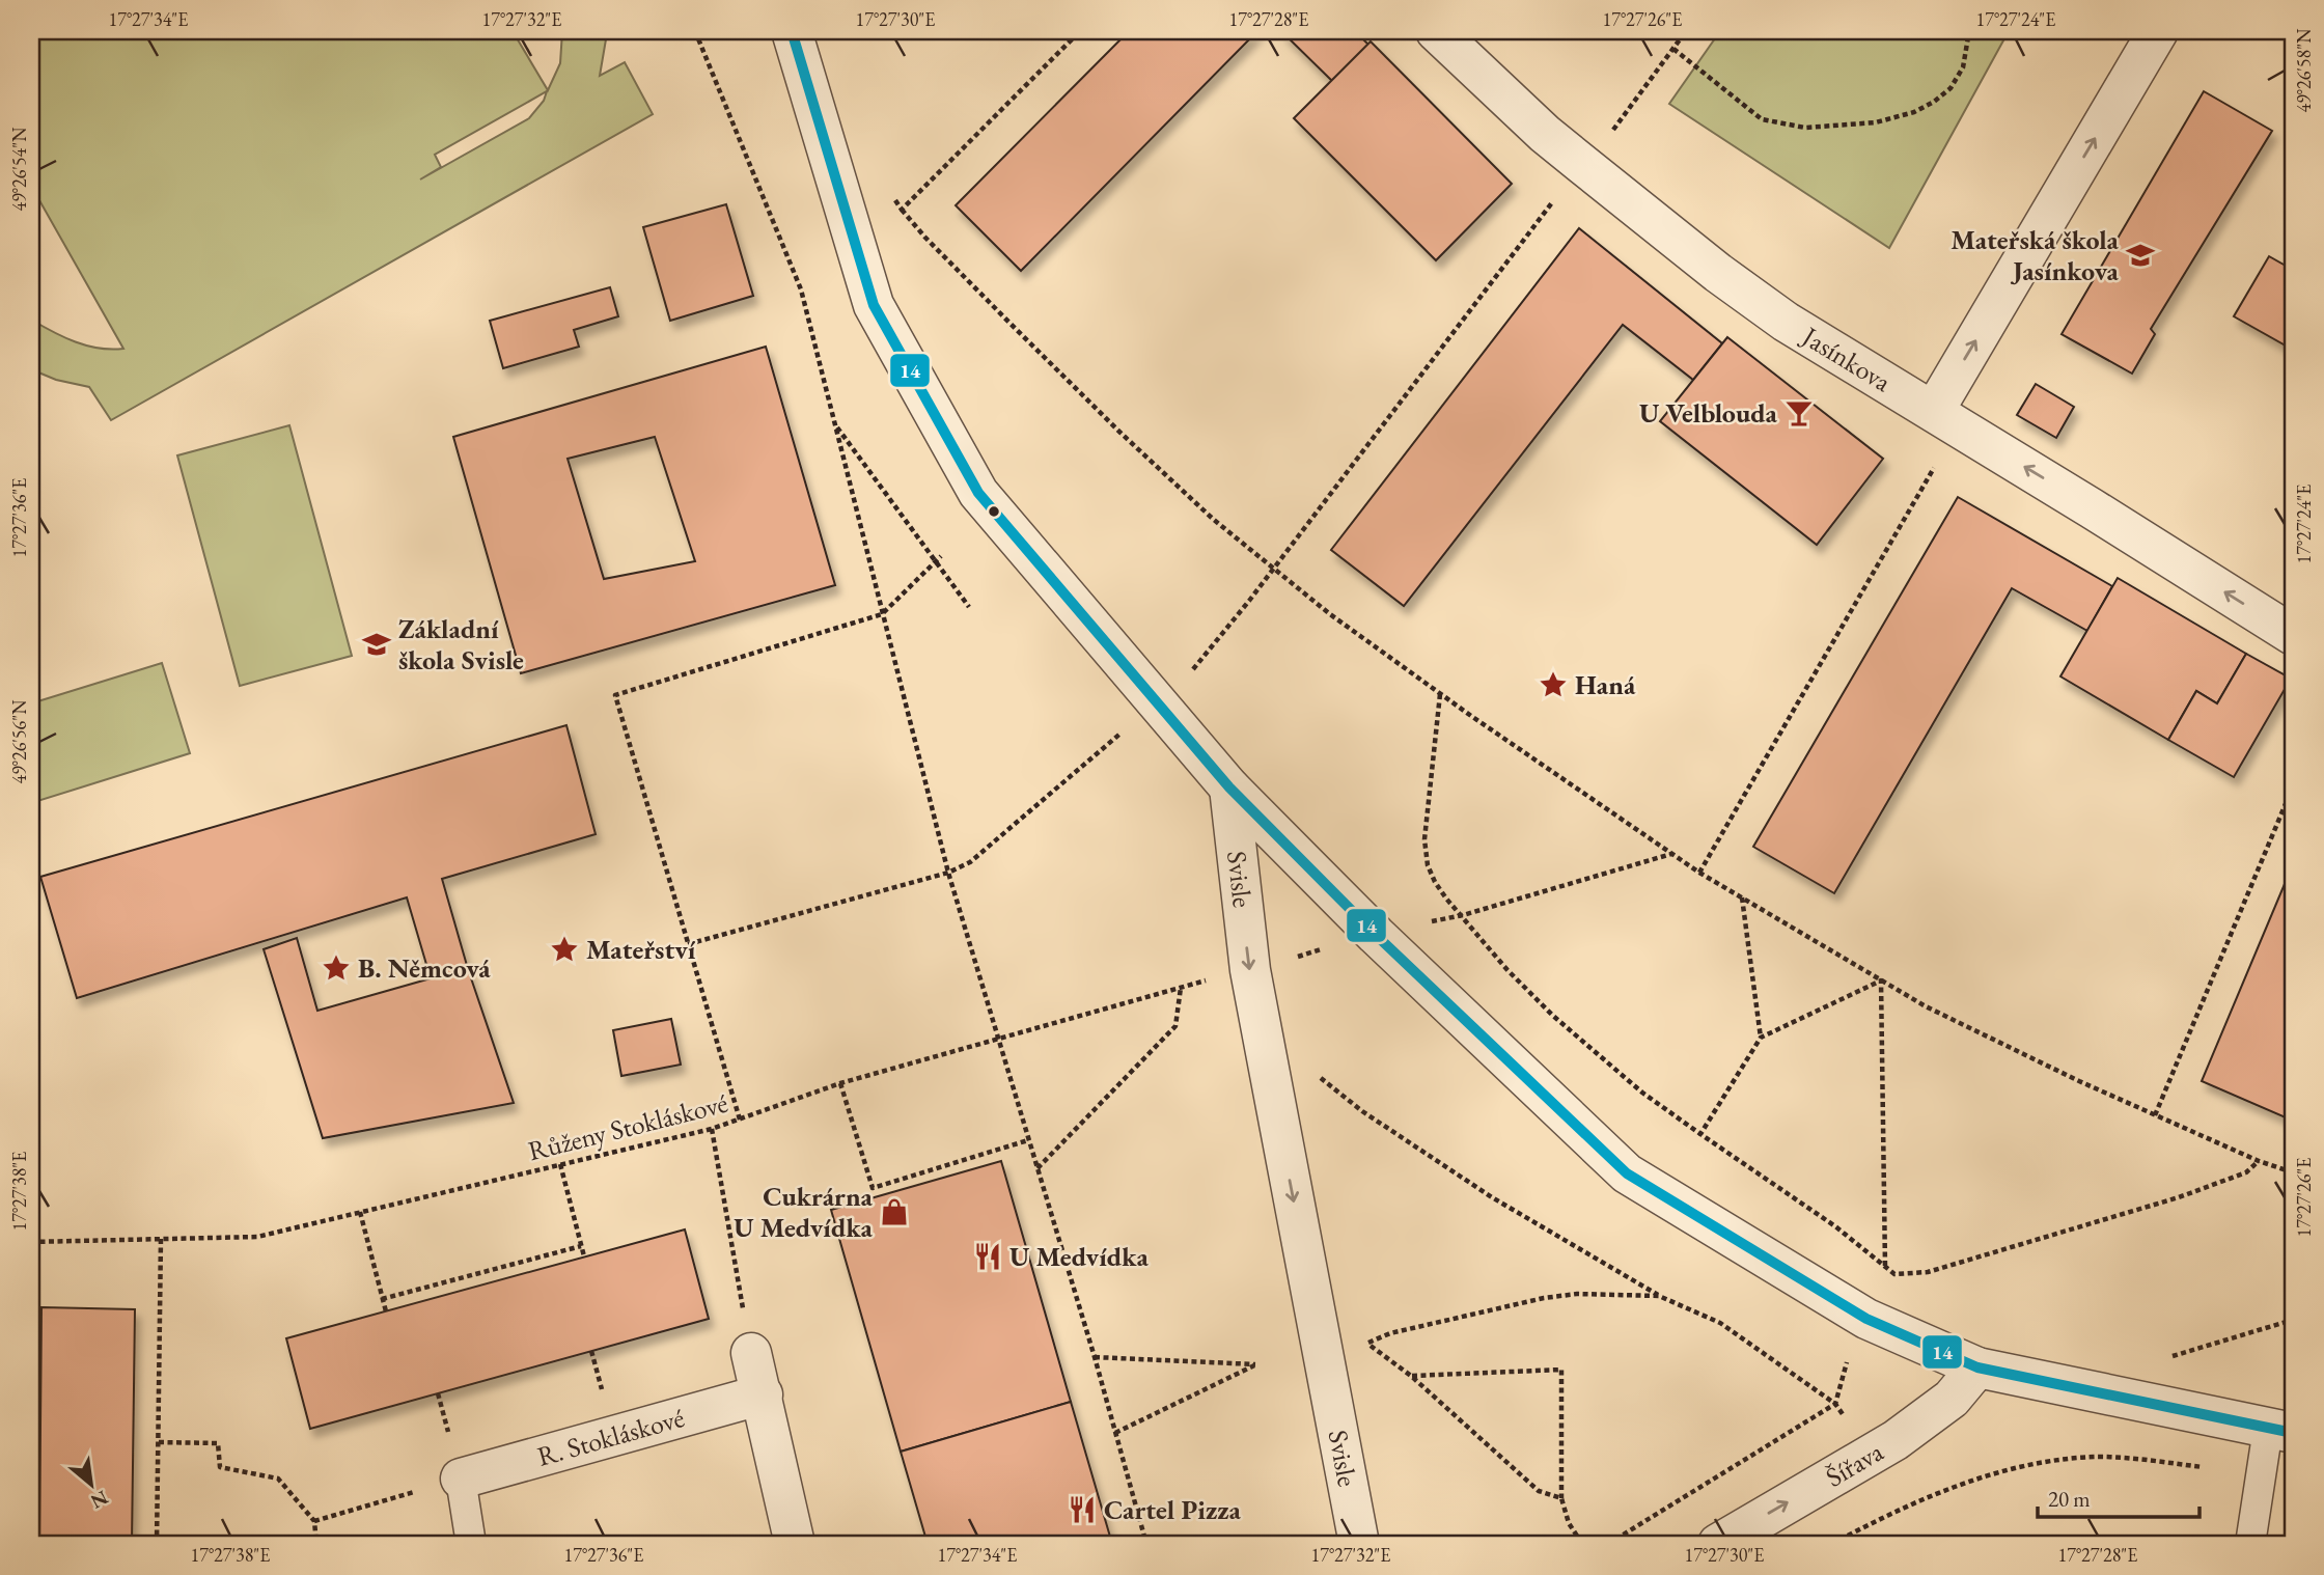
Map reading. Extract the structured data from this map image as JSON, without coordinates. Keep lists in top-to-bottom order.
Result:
{
  "streets": {
    "street": [
      "Jasínkova",
      "Svisle",
      "R. Stokláskové",
      "Šířava"
    ],
    "path": ["Růženy Stokláskové"]
  },
  "one_way": ["Jasínkova", "Svisle", "Šířava"],
  "places": {
    "school or university": ["Mateřská škola Jasínkova", "Základní škola Svisle"],
    "bar": ["U Velblouda"],
    "place": ["Haná", "Mateřství", "B. Němcová"],
    "shop": ["Cukrárna U Medvídka"],
    "restaurant": ["U Medvídka", "Cartel Pizza"]
  },
  "lines": ["transit line 14"],
  "scale_bar": "20 m",
  "north": "bottom right",
  "coordinates": [
    "17°27'34\"E",
    "17°27'32\"E",
    "17°27'30\"E",
    "17°27'28\"E",
    "17°27'26\"E",
    "17°27'24\"E",
    "49°26'58\"N",
    "49°26'54\"N",
    "17°27'36\"E",
    "49°26'56\"N",
    "17°27'38\"E"
  ]
}
